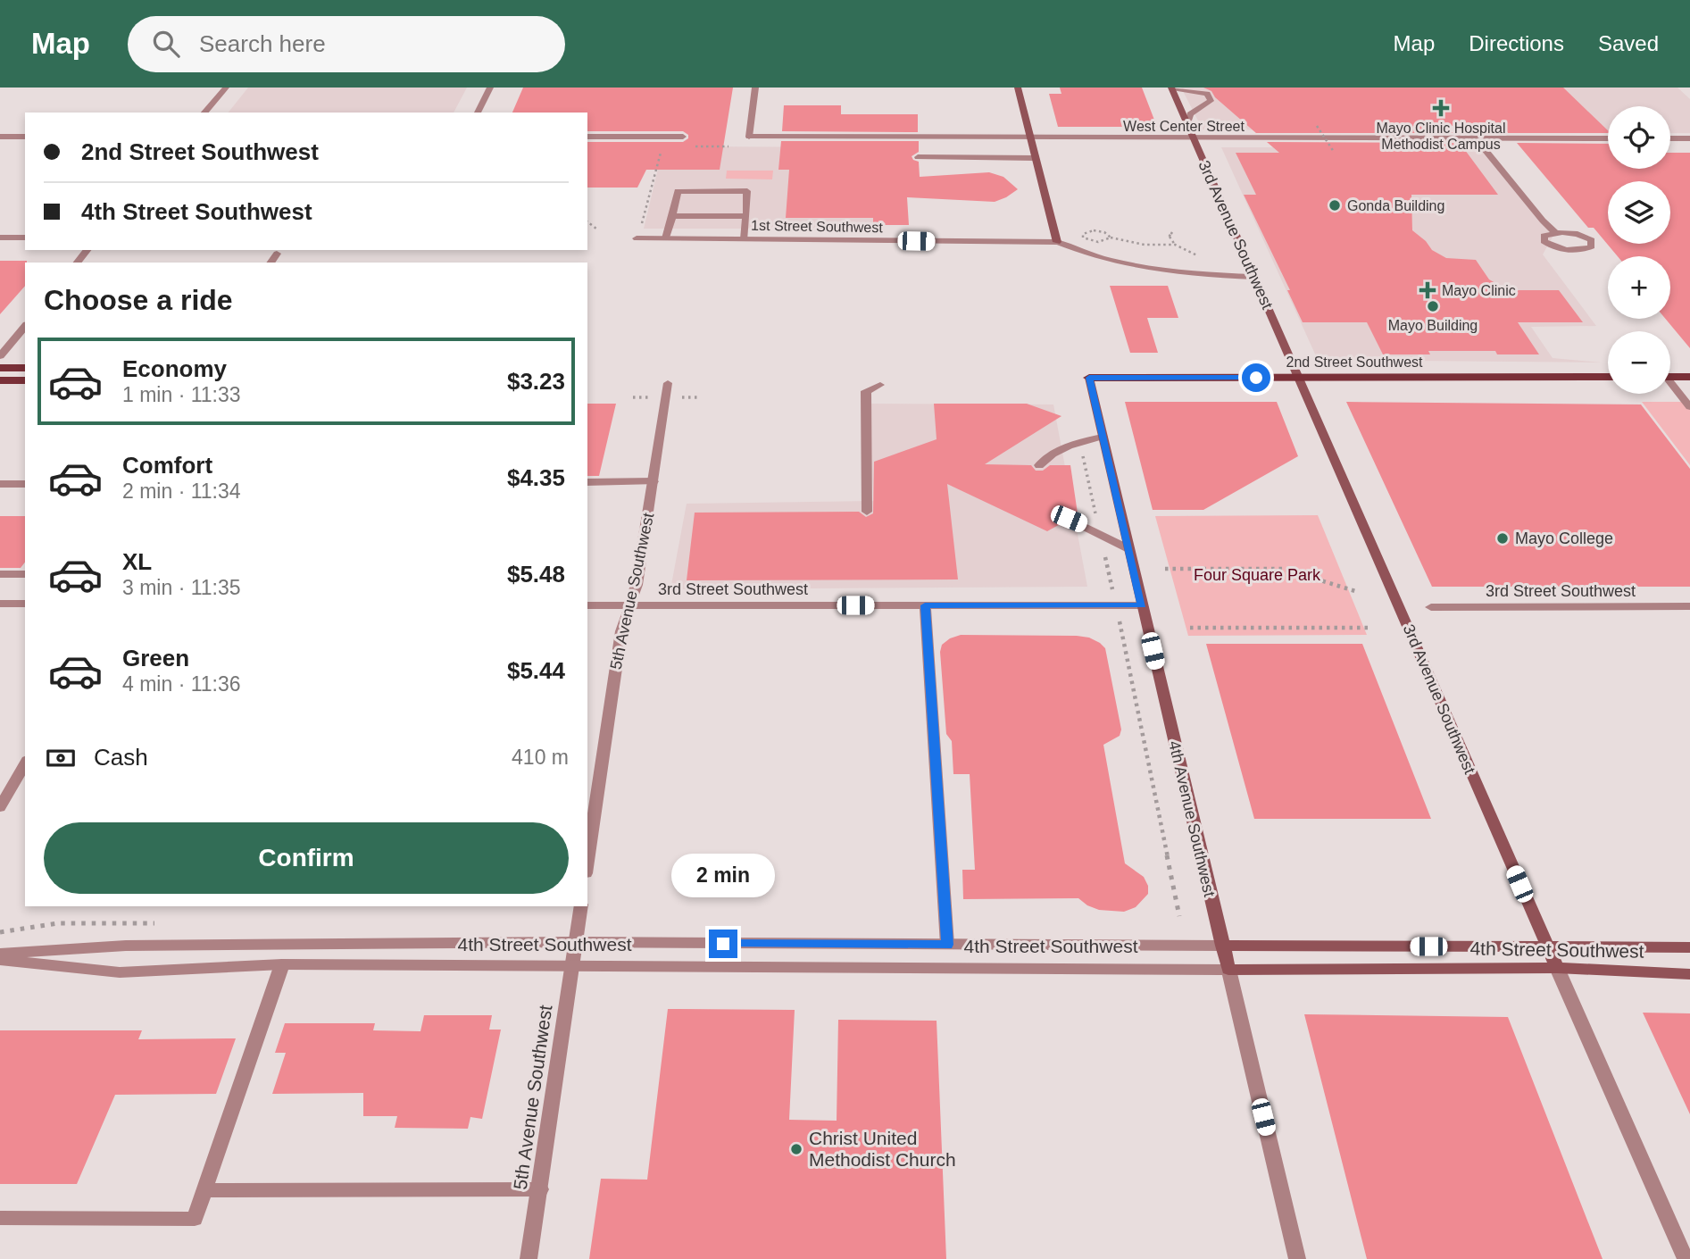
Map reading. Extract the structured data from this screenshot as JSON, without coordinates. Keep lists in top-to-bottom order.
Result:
{
  "streets": {
    "main road": [
      "3rd Avenue Southwest",
      "2nd Street Southwest",
      "4th Avenue Southwest",
      "4th Street Southwest"
    ],
    "street": [
      "West Center Street",
      "1st Street Southwest",
      "3rd Street Southwest",
      "5th Avenue Southwest"
    ]
  },
  "crossings": [
    ["West Center Street", "3rd Avenue Southwest"],
    ["1st Street Southwest", "3rd Avenue Southwest"],
    ["3rd Avenue Southwest", "2nd Street Southwest"],
    ["3rd Avenue Southwest", "4th Street Southwest"],
    ["2nd Street Southwest", "4th Avenue Southwest"],
    ["3rd Street Southwest", "5th Avenue Southwest"],
    ["3rd Street Southwest", "4th Avenue Southwest"],
    ["5th Avenue Southwest", "4th Street Southwest"],
    ["4th Avenue Southwest", "4th Street Southwest"]
  ],
  "parks": ["Four Square Park"],
  "places": {
    "health": ["Mayo Clinic Hospital Methodist Campus", "Mayo Clinic"],
    "other": [
      "Gonda Building",
      "Mayo Building",
      "Mayo College",
      "Christ United Methodist Church"
    ]
  },
  "page": {
    "header": "Map",
    "search": "Search here",
    "nav": ["Map", "Directions", "Saved"],
    "map_buttons": ["+", "−"],
    "banner": ["2nd Street Southwest", "4th Street Southwest"],
    "heading": "Choose a ride",
    "list": [
      {
        "name": "Economy",
        "note": "1 min · 11:33",
        "value": "$3.23"
      },
      {
        "name": "Comfort",
        "note": "2 min · 11:34",
        "value": "$4.35"
      },
      {
        "name": "XL",
        "note": "3 min · 11:35",
        "value": "$5.48"
      },
      {
        "name": "Green",
        "note": "4 min · 11:36",
        "value": "$5.44"
      }
    ],
    "pay": ["Cash", "410 m"],
    "buttons": "Confirm",
    "bubble": "2 min"
  }
}
